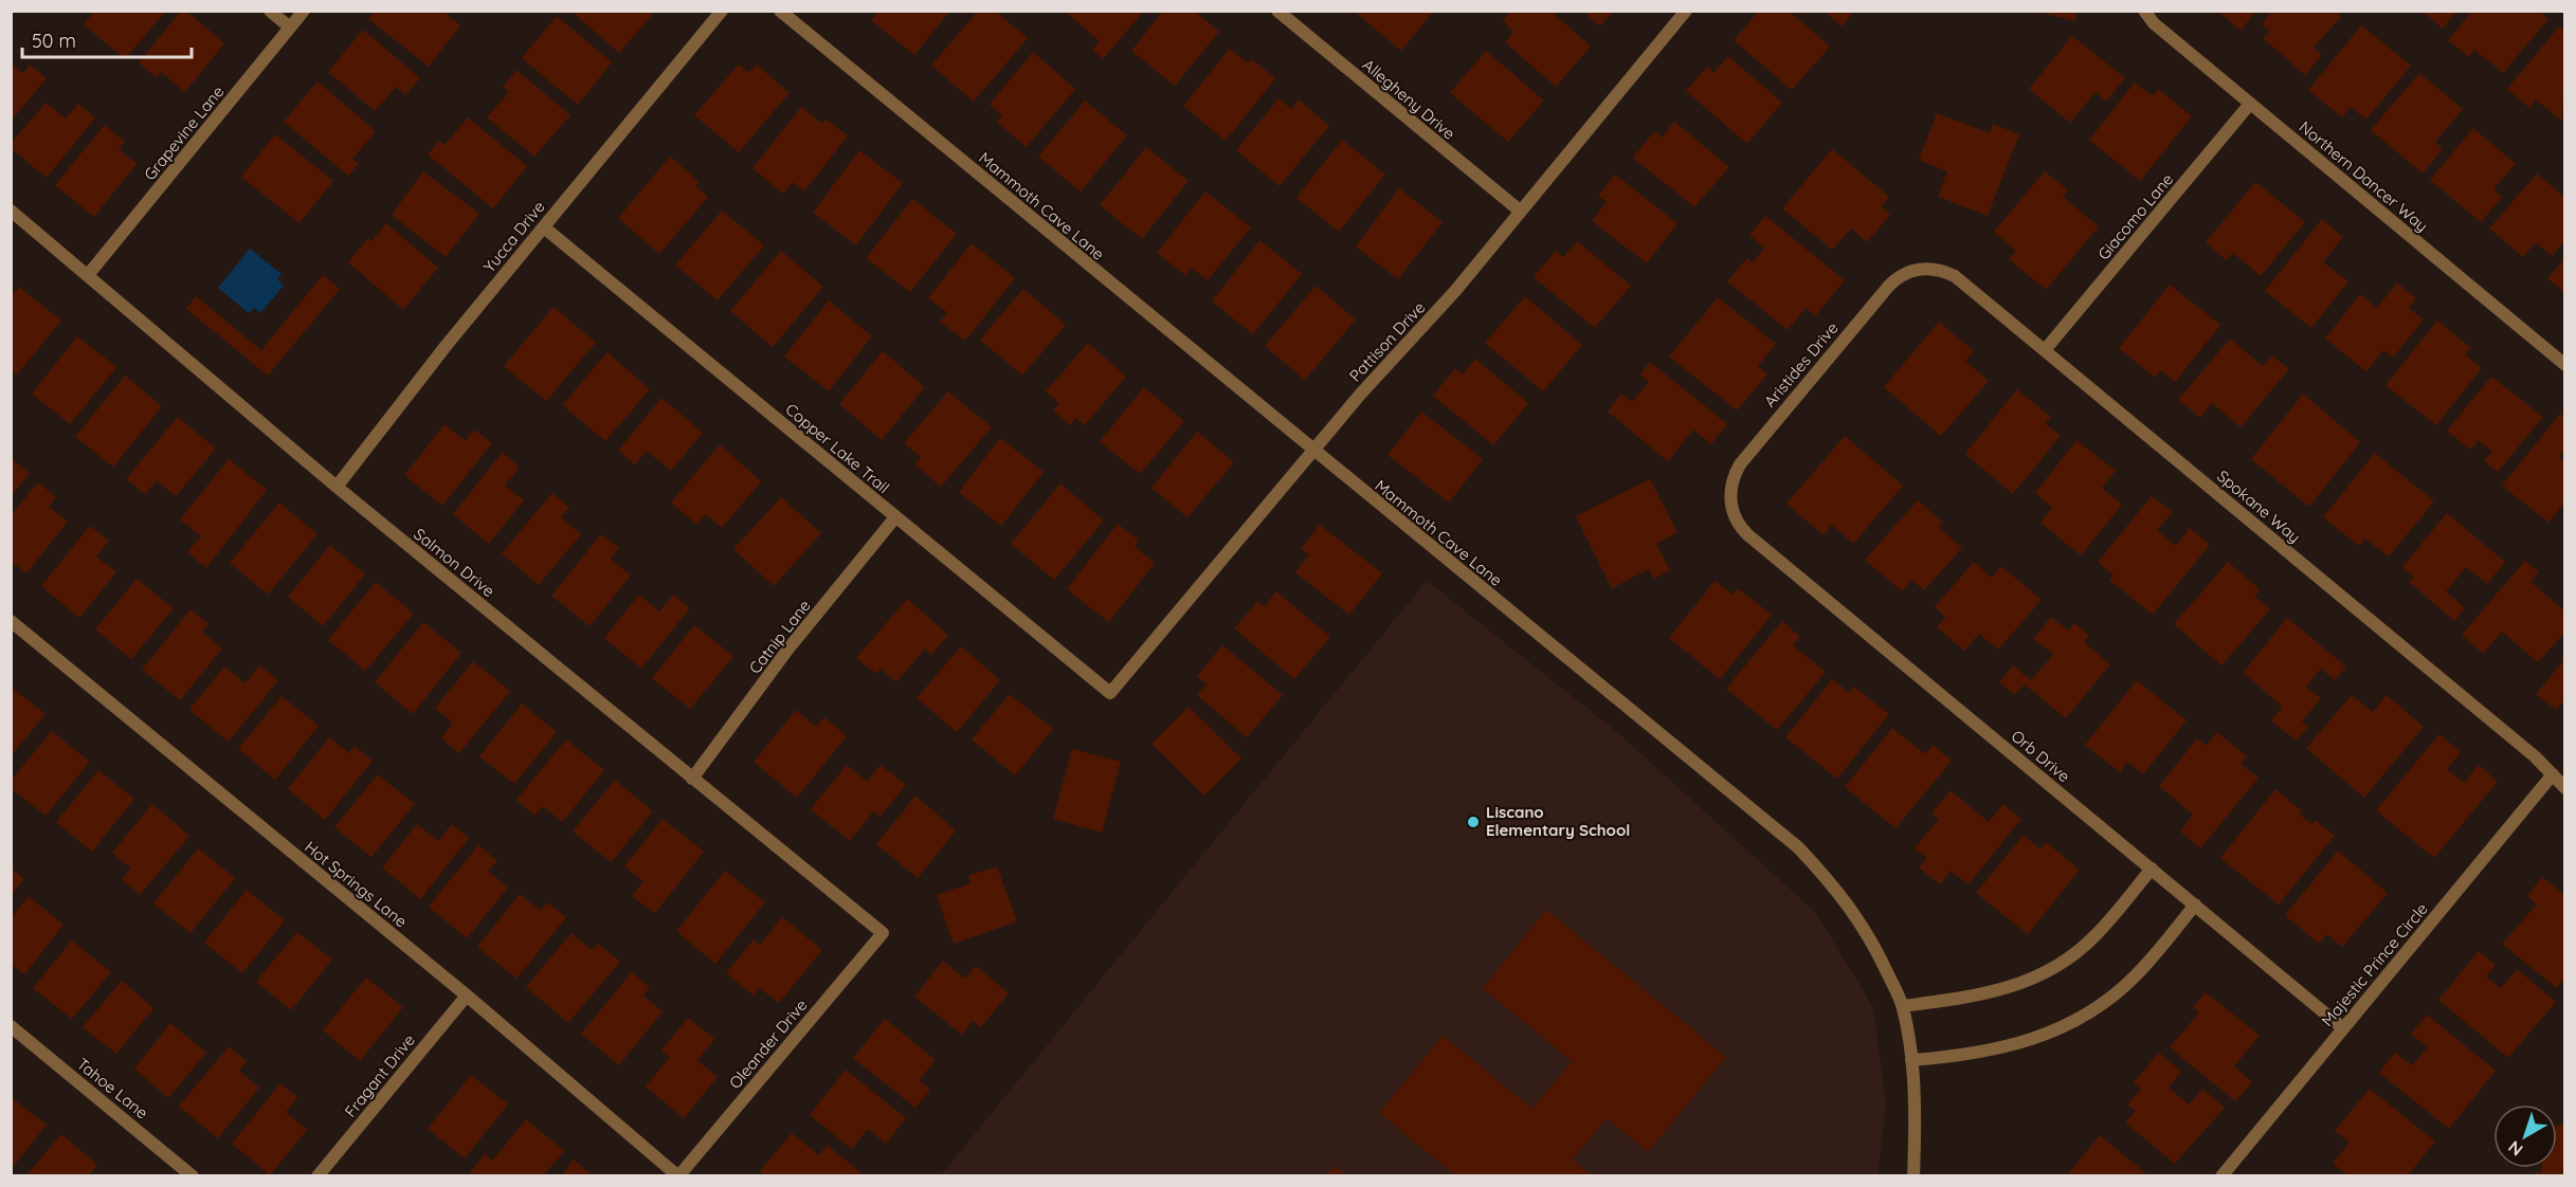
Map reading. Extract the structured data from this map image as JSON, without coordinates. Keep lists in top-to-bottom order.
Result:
{
  "streets": {
    "street": [
      "Allegheny Drive",
      "Grapevine Lane",
      "Northern Dancer Way",
      "Mammoth Cave Lane",
      "Giacomo Lane",
      "Yucca Drive",
      "Pattison Drive",
      "Aristides Drive",
      "Copper Lake Trail",
      "Spokane Way",
      "Salmon Drive",
      "Catnip Lane",
      "Orb Drive",
      "Hot Springs Lane",
      "Majestic Prince Circle",
      "Oleander Drive",
      "Fragant Drive",
      "Tahoe Lane"
    ]
  },
  "crossings": [
    ["Allegheny Drive", "Pattison Drive"],
    ["Grapevine Lane", "Salmon Drive"],
    ["Northern Dancer Way", "Giacomo Lane"],
    ["Mammoth Cave Lane", "Pattison Drive"],
    ["Giacomo Lane", "Spokane Way"],
    ["Yucca Drive", "Copper Lake Trail"],
    ["Yucca Drive", "Salmon Drive"],
    ["Pattison Drive", "Copper Lake Trail"],
    ["Aristides Drive", "Spokane Way"],
    ["Aristides Drive", "Orb Drive"],
    ["Copper Lake Trail", "Catnip Lane"],
    ["Spokane Way", "Majestic Prince Circle"],
    ["Salmon Drive", "Catnip Lane"],
    ["Salmon Drive", "Oleander Drive"],
    ["Orb Drive", "Majestic Prince Circle"],
    ["Hot Springs Lane", "Oleander Drive"],
    ["Hot Springs Lane", "Fragant Drive"]
  ],
  "places": ["Liscano Elementary School"],
  "scale_bar": "50 m",
  "north": "bottom left"
}
